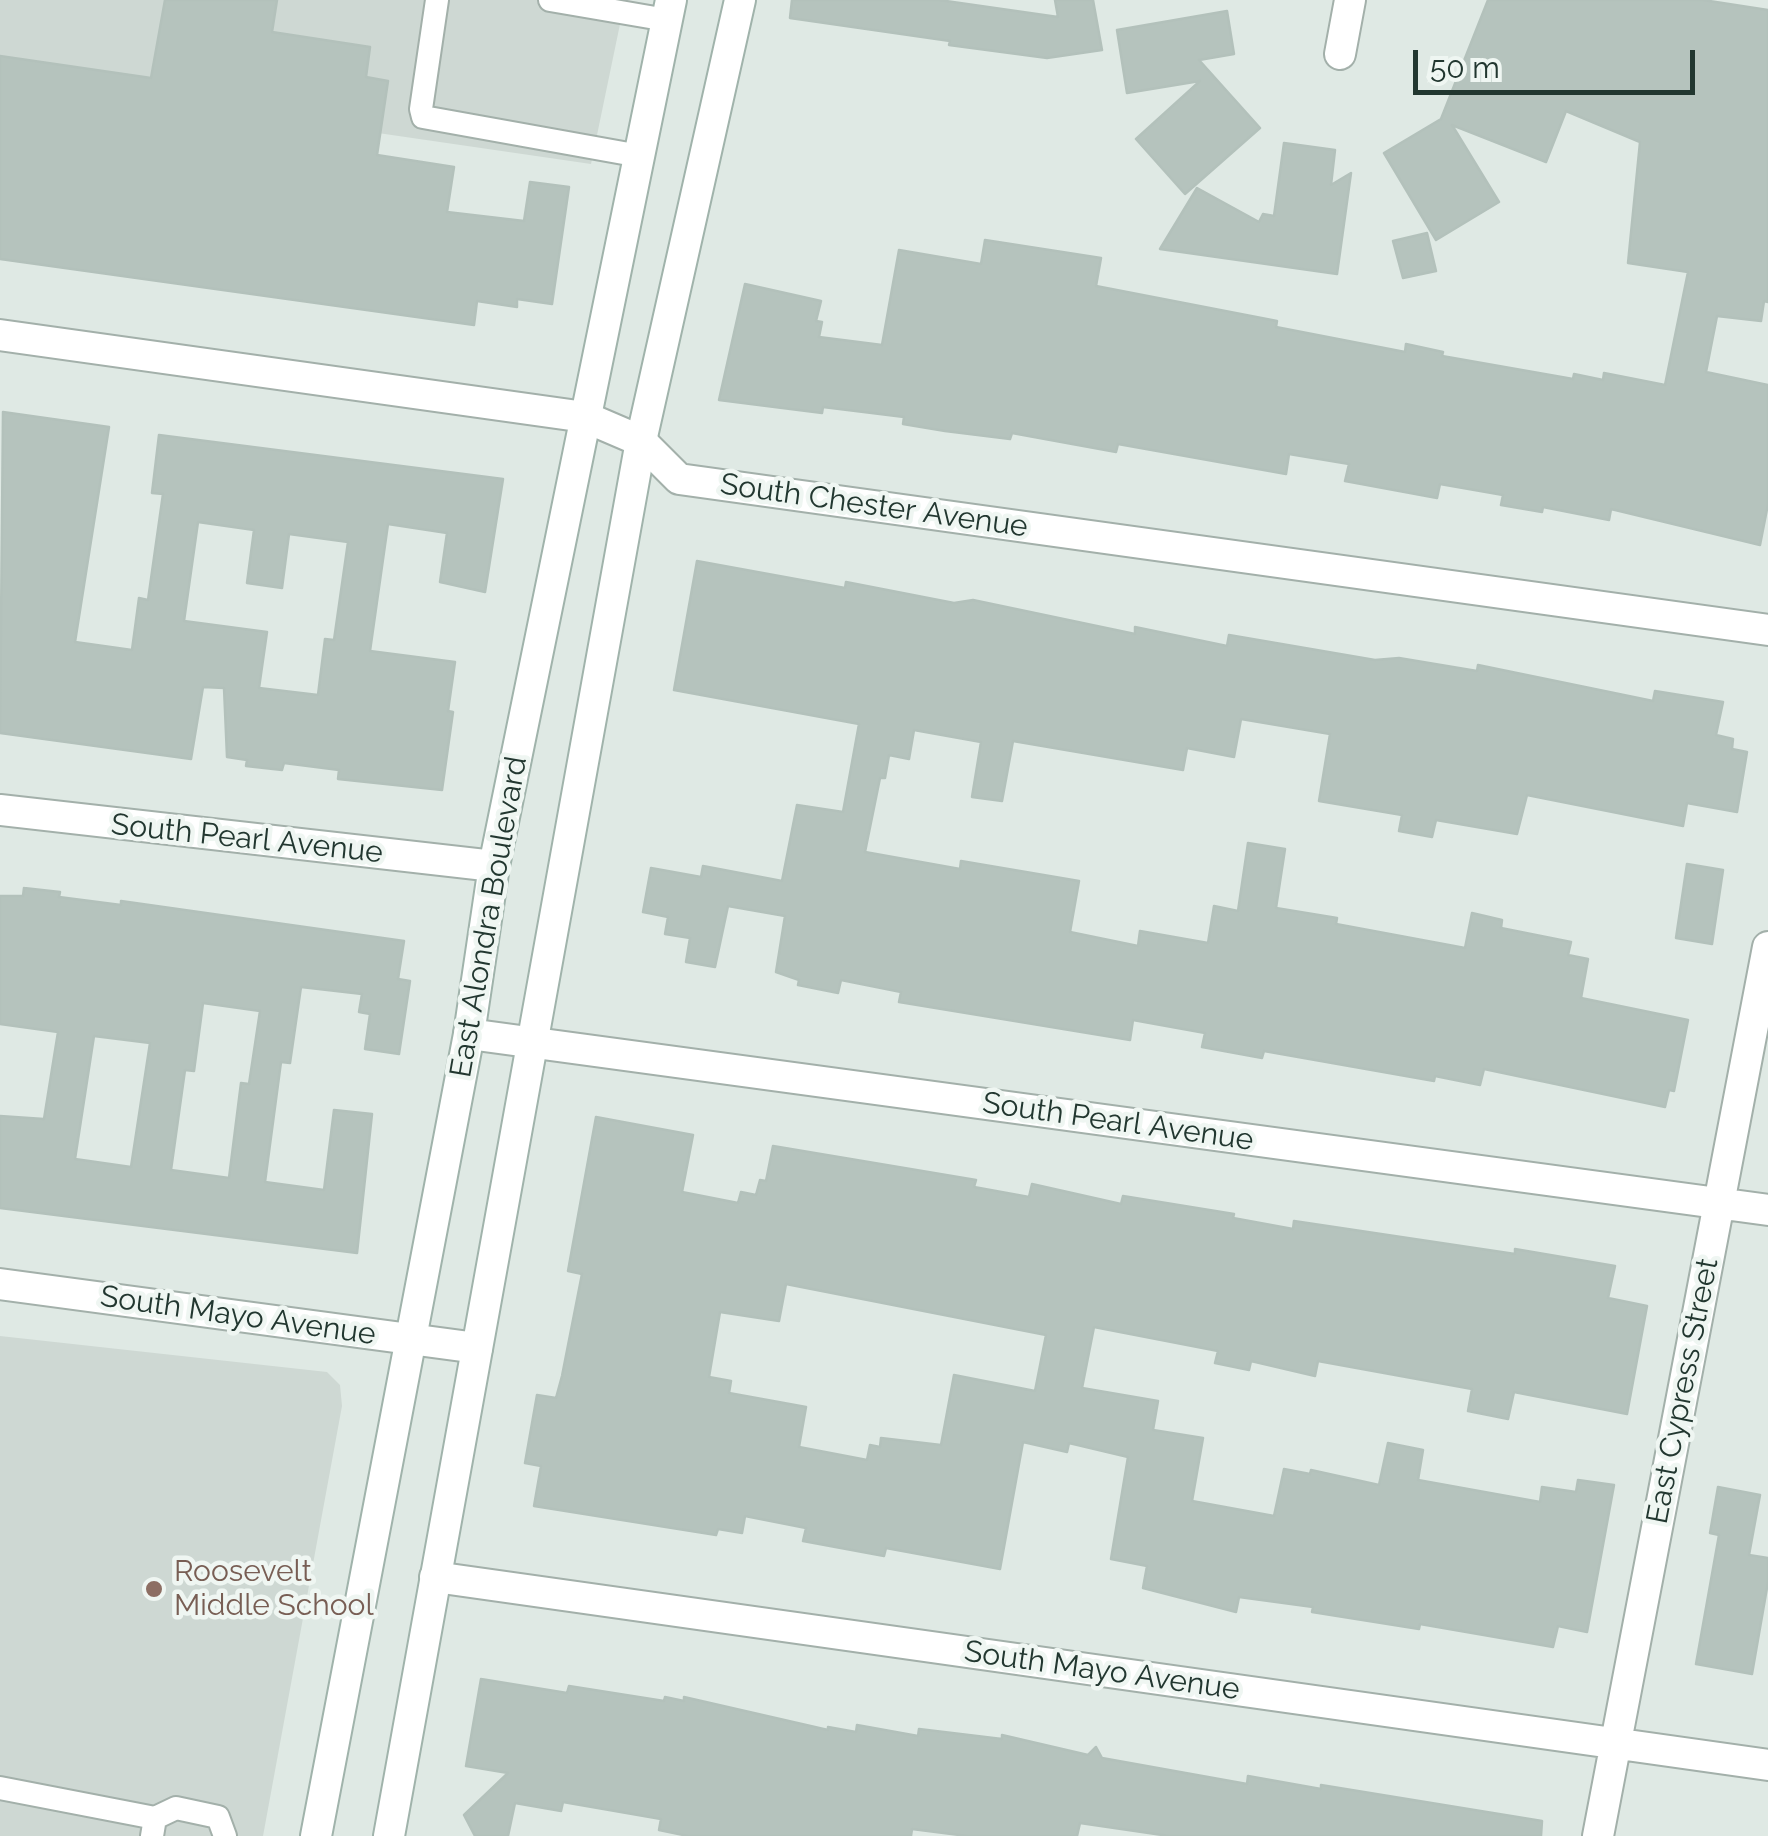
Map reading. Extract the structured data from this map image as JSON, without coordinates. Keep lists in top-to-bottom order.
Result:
{
  "streets": {
    "street": [
      "South Chester Avenue",
      "South Pearl Avenue",
      "East Alondra Boulevard",
      "South Mayo Avenue",
      "East Cypress Street"
    ]
  },
  "crossings": [
    ["South Chester Avenue", "East Alondra Boulevard"],
    ["South Pearl Avenue", "East Alondra Boulevard"],
    ["South Pearl Avenue", "East Cypress Street"],
    ["East Alondra Boulevard", "South Mayo Avenue"],
    ["South Mayo Avenue", "East Cypress Street"]
  ],
  "places": ["Roosevelt Middle School"],
  "scale_bar": "50 m"
}
